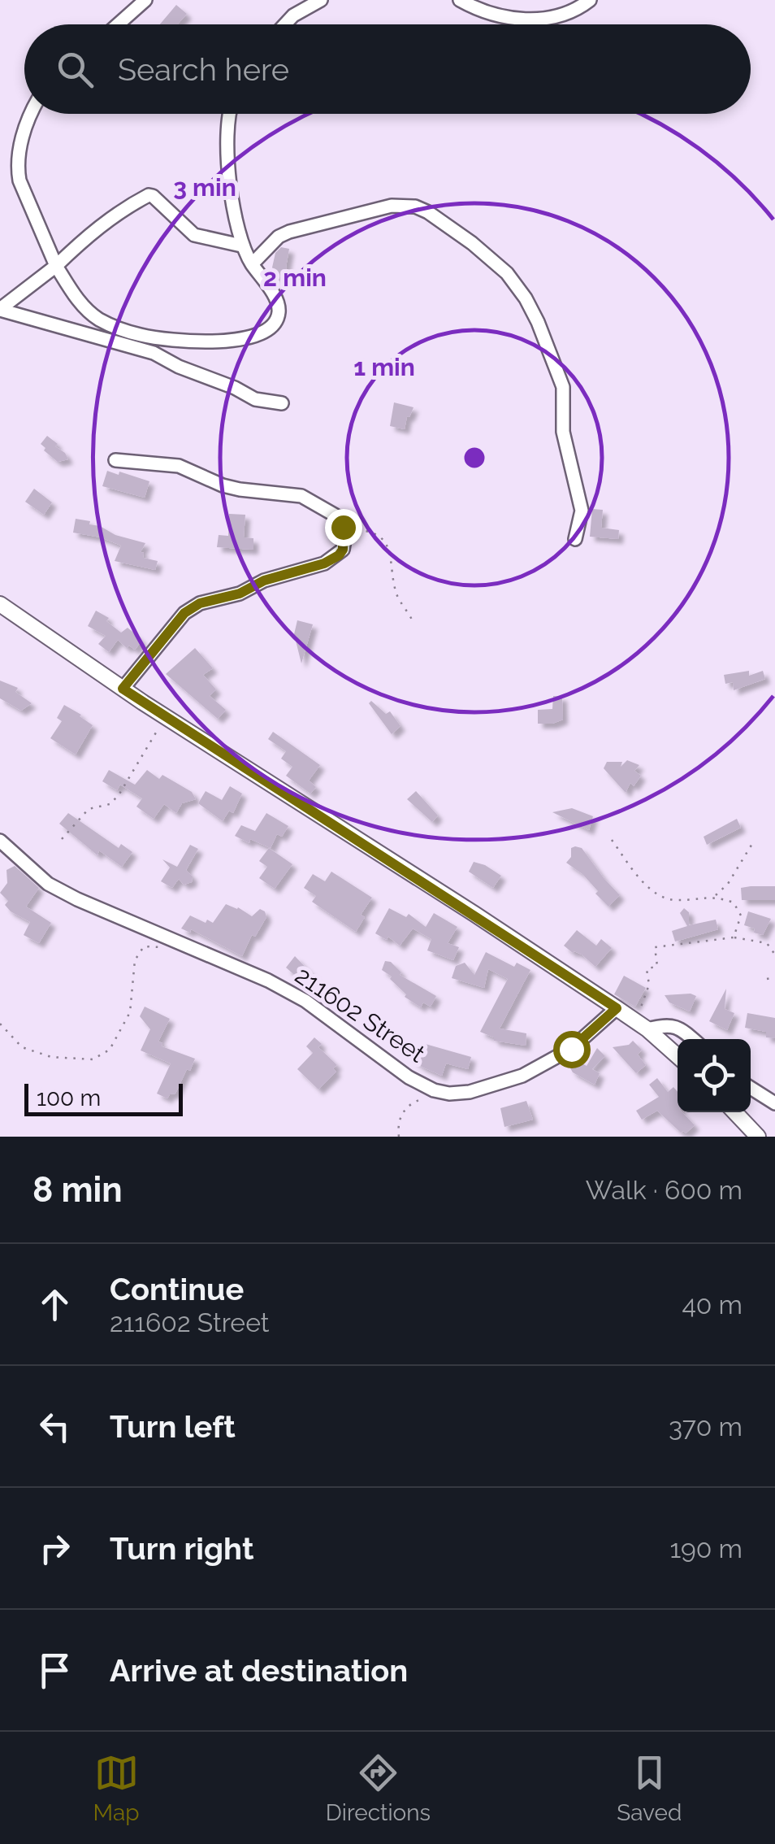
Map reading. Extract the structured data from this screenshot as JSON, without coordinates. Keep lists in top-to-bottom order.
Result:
{
  "streets": {
    "street": ["211602 Street"]
  },
  "scale_bar": "100 m",
  "page": {
    "search": "Search here",
    "scale": "100 m",
    "heading": ["8 min", "Walk · 600 m"],
    "list": [
      ["Continue", "211602 Street", "40 m"],
      ["Turn left", "370 m"],
      ["Turn right", "190 m"],
      "Arrive at destination"
    ],
    "nav": ["Map", "Directions", "Saved"]
  },
  "rings": ["3 min", "2 min", "1 min"]
}
